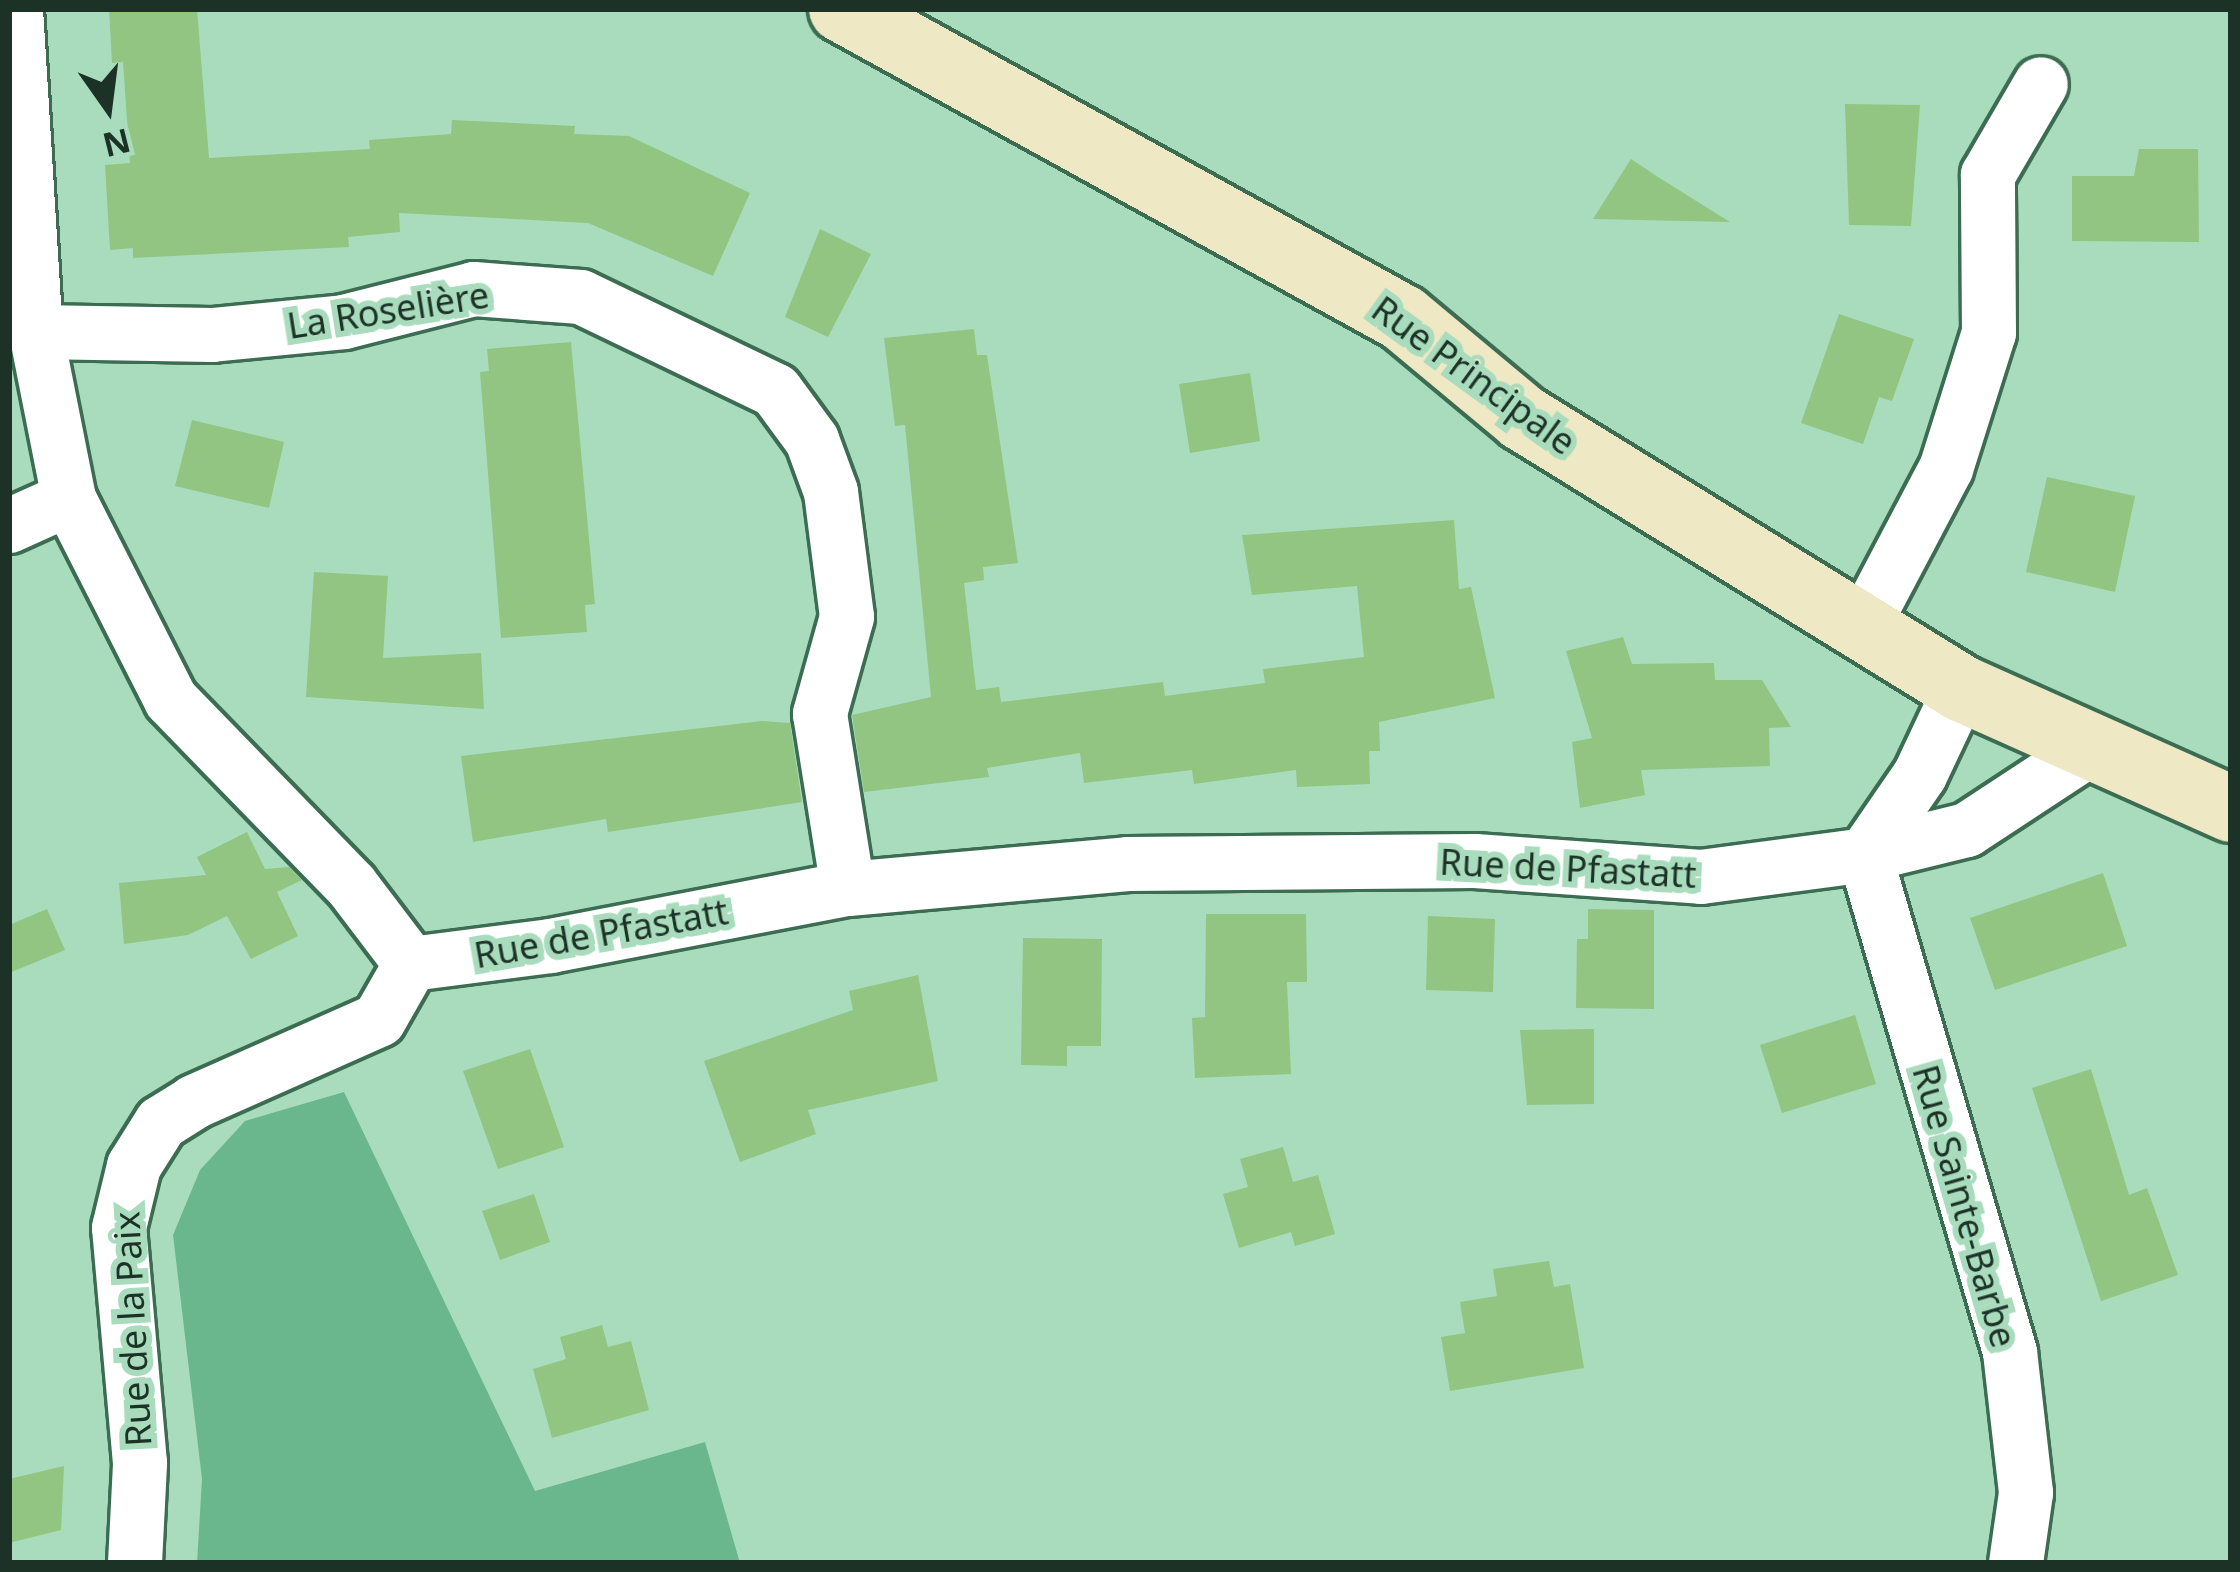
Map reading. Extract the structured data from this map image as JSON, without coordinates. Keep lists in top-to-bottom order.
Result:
{
  "streets": {
    "main road": ["Rue Principale"],
    "street": [
      "La Roselière",
      "Rue de Pfastatt",
      "Rue Sainte-Barbe",
      "Rue de la Paix"
    ]
  },
  "crossings": [
    ["La Roselière", "Rue de Pfastatt"],
    ["Rue Principale", "Rue de Pfastatt"],
    ["Rue de Pfastatt", "Rue Sainte-Barbe"],
    ["Rue de Pfastatt", "Rue de la Paix"]
  ],
  "north": "bottom"
}
